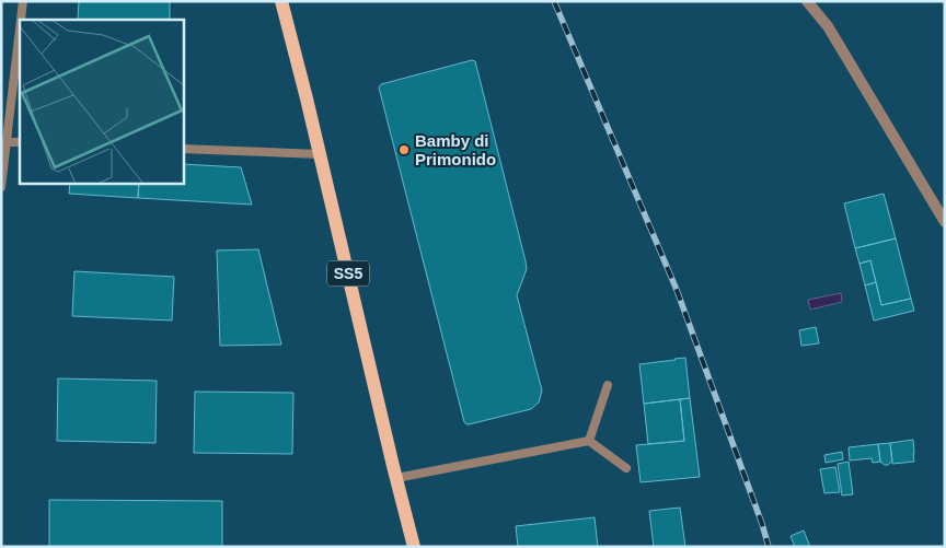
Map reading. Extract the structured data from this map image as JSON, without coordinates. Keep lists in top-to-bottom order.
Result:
{
  "streets": {
    "main road": ["SS5"]
  },
  "places": ["Bamby di Primonido"]
}
